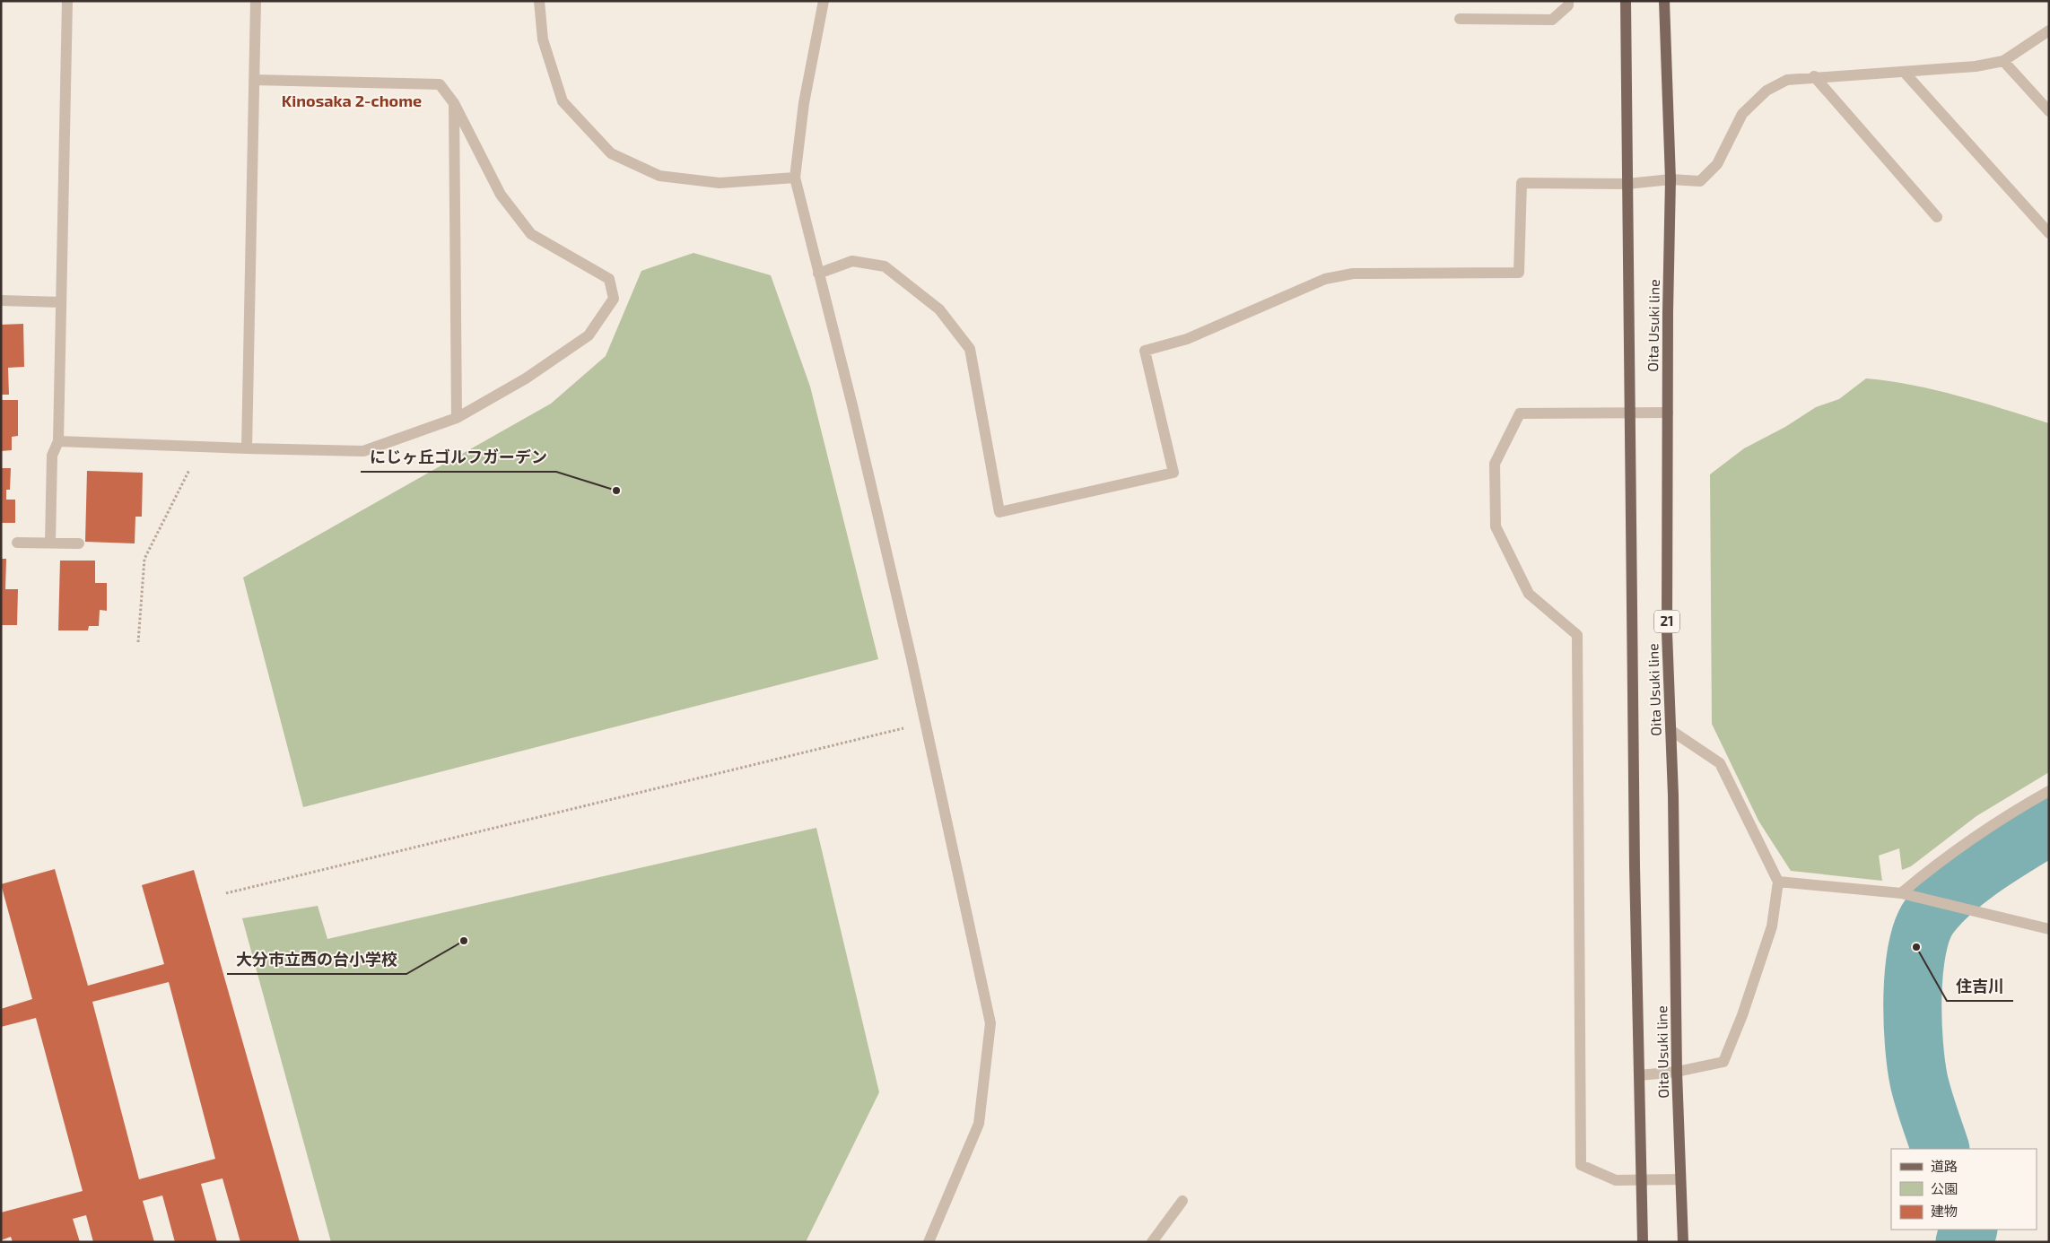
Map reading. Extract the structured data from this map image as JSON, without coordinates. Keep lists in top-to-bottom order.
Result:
{
  "streets": {
    "main road": ["Oita Usuki line", "21"]
  },
  "districts": ["Kinosaka 2-chome"],
  "places": ["にじヶ丘ゴルフガーデン", "大分市立西の台小学校", "住吉川"],
  "legend": ["道路", "公園", "建物"]
}
